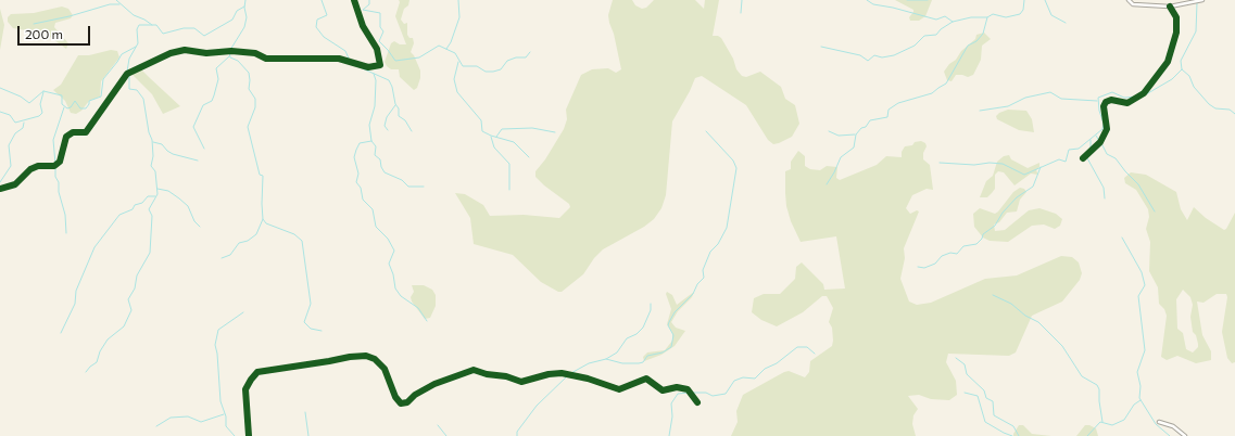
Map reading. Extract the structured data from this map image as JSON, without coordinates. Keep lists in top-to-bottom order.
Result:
{
  "scale_bar": "200 m"
}
